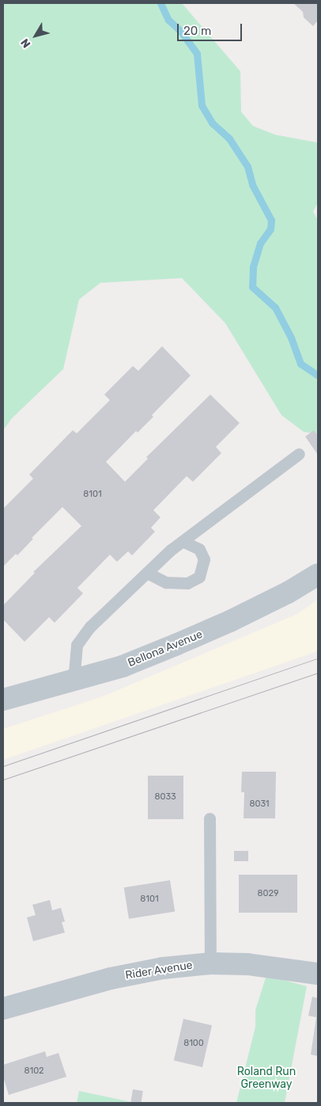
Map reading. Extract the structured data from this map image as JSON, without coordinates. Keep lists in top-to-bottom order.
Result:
{
  "streets": {
    "street": ["Bellona Avenue", "Rider Avenue"]
  },
  "parks": ["Roland Run Greenway"],
  "house_numbers": [
    "8101",
    "8033",
    "8031",
    "8029",
    "8101",
    "8100",
    "8102"
  ],
  "scale_bar": "20 m",
  "north": "bottom left"
}
